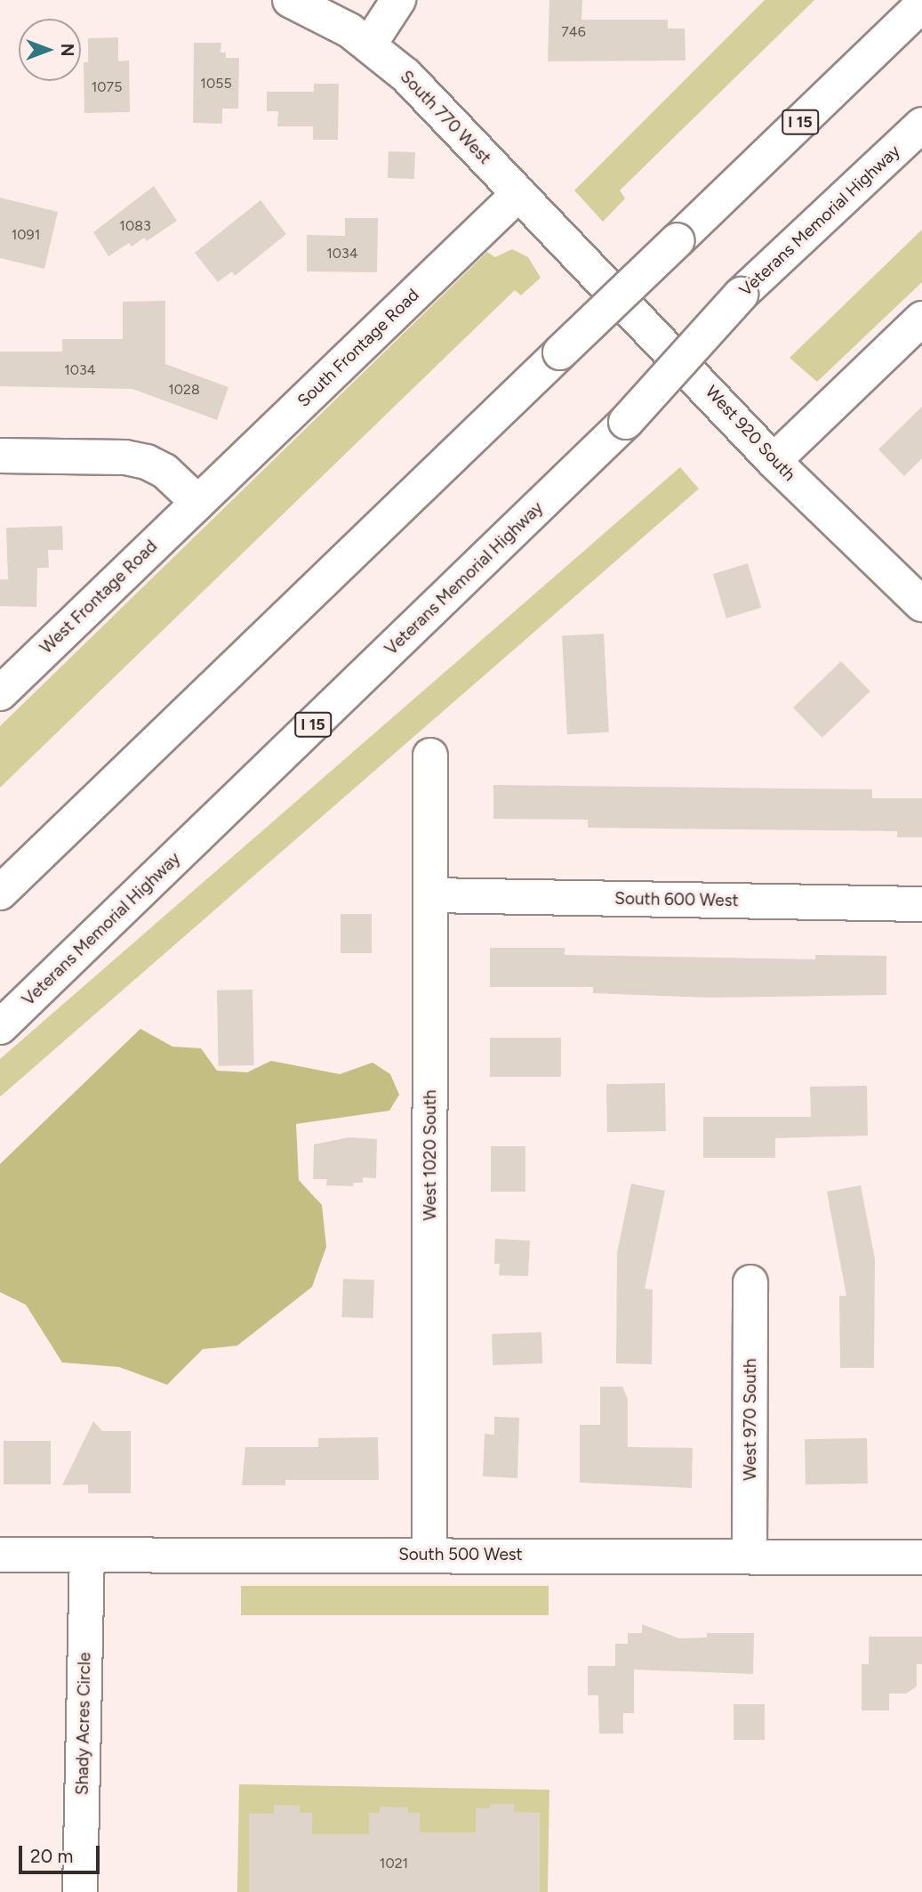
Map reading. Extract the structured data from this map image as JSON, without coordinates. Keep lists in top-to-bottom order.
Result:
{
  "streets": {
    "main road": [
      "South 770 West",
      "I 15",
      "Veterans Memorial Highway",
      "South Frontage Road",
      "West 920 South",
      "West Frontage Road",
      "South 600 West",
      "West 1020 South",
      "West 970 South",
      "South 500 West",
      "Shady Acres Circle"
    ]
  },
  "crossings": [
    ["South 770 West", "South Frontage Road"],
    ["South 770 West", "West 920 South"],
    ["South Frontage Road", "West Frontage Road"],
    ["South 600 West", "West 1020 South"],
    ["West 1020 South", "South 500 West"],
    ["West 970 South", "South 500 West"],
    ["South 500 West", "Shady Acres Circle"]
  ],
  "house_numbers": [
    "746",
    "1055",
    "1075",
    "1083",
    "1091",
    "1034",
    "1034",
    "1028",
    "1021"
  ],
  "scale_bar": "20 m",
  "north": "right"
}
